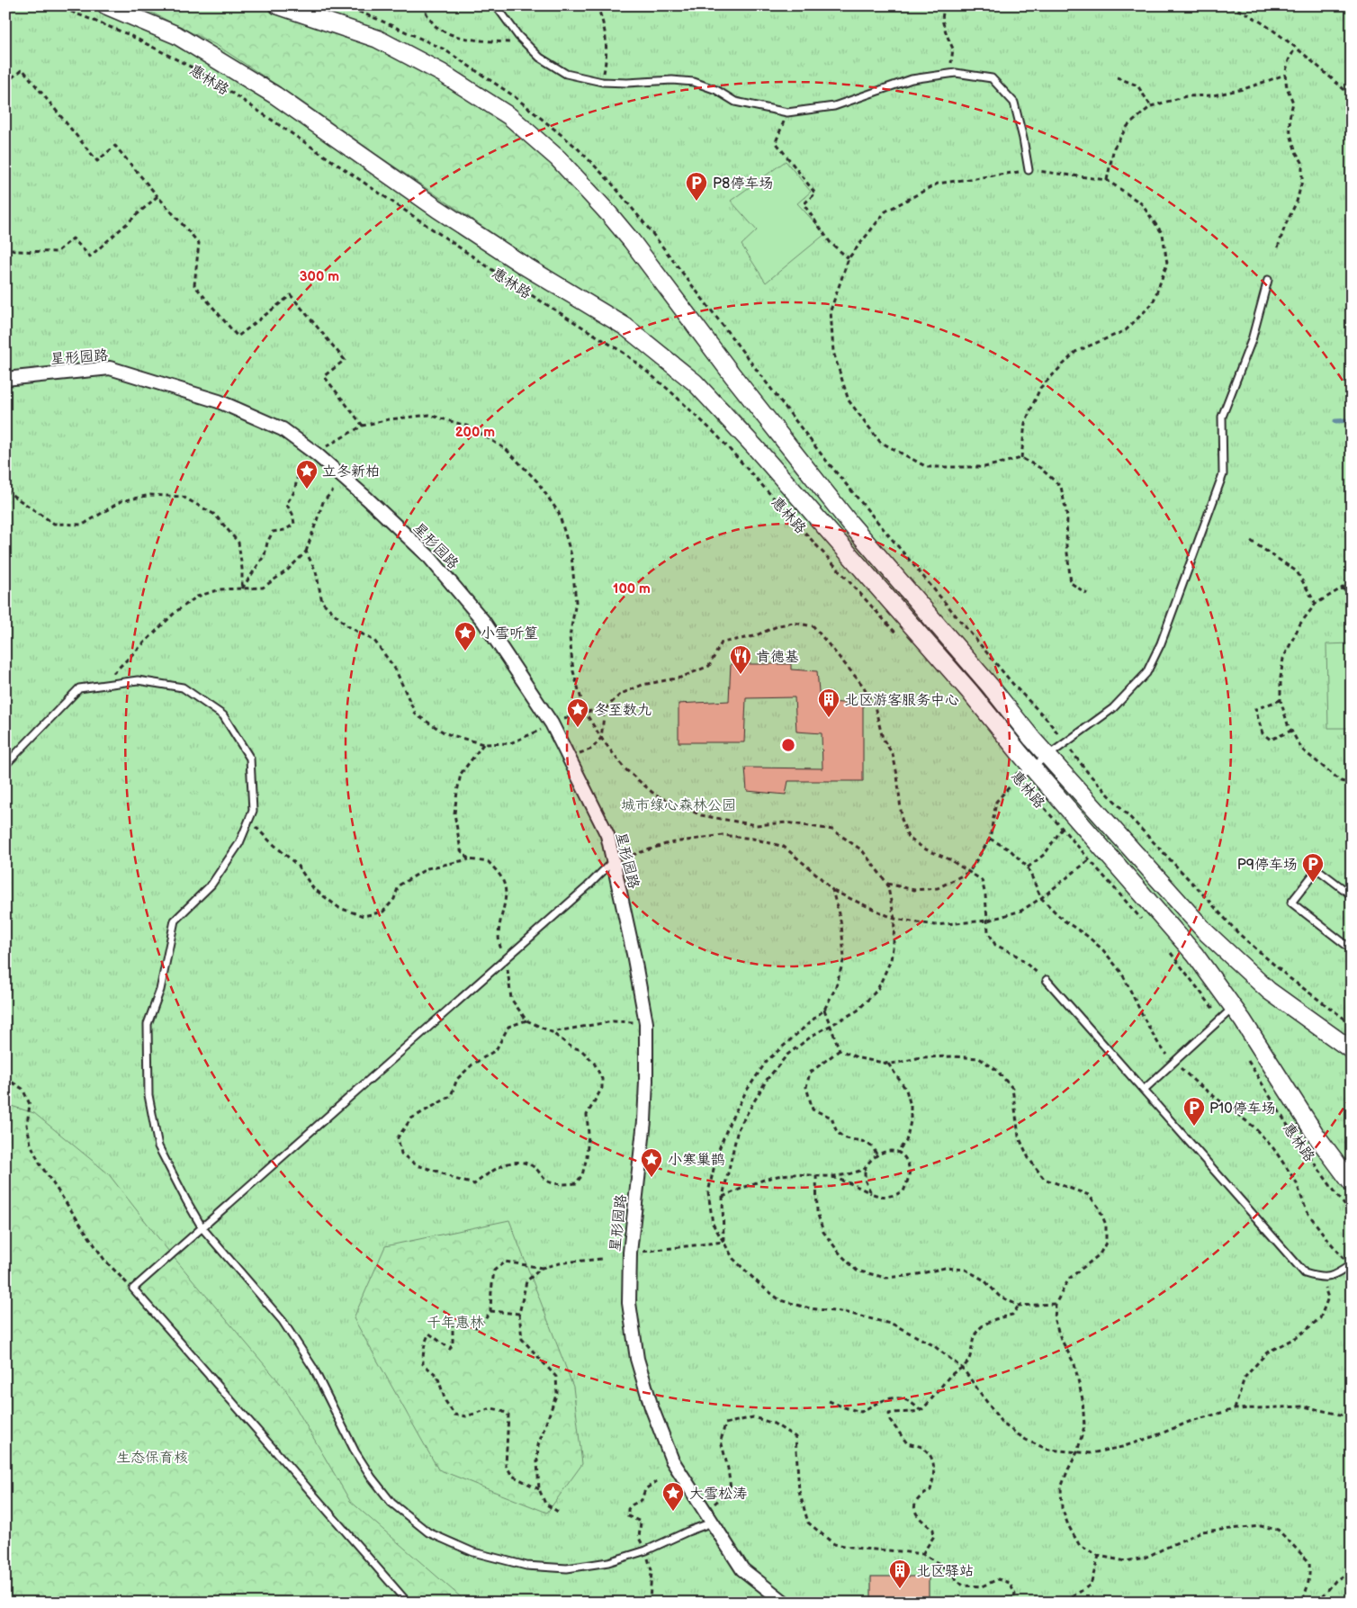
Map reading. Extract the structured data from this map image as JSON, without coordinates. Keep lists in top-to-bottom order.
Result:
{
  "streets": {
    "main road": ["惠林路"],
    "street": ["星形园路"]
  },
  "parks": ["城市绿心森林公园", "千年惠林", "生态保育核"],
  "places": {
    "parking": ["P8停车场", "P9停车场", "P10停车场"],
    "place": [
      "立冬新柏",
      "小雪听篁",
      "冬至数九",
      "小寒巢鹊",
      "大雪松涛"
    ],
    "restaurant": ["肯德基"],
    "building": ["北区游客服务中心", "北区驿站"]
  },
  "rings": ["300 m", "200 m", "100 m"]
}
